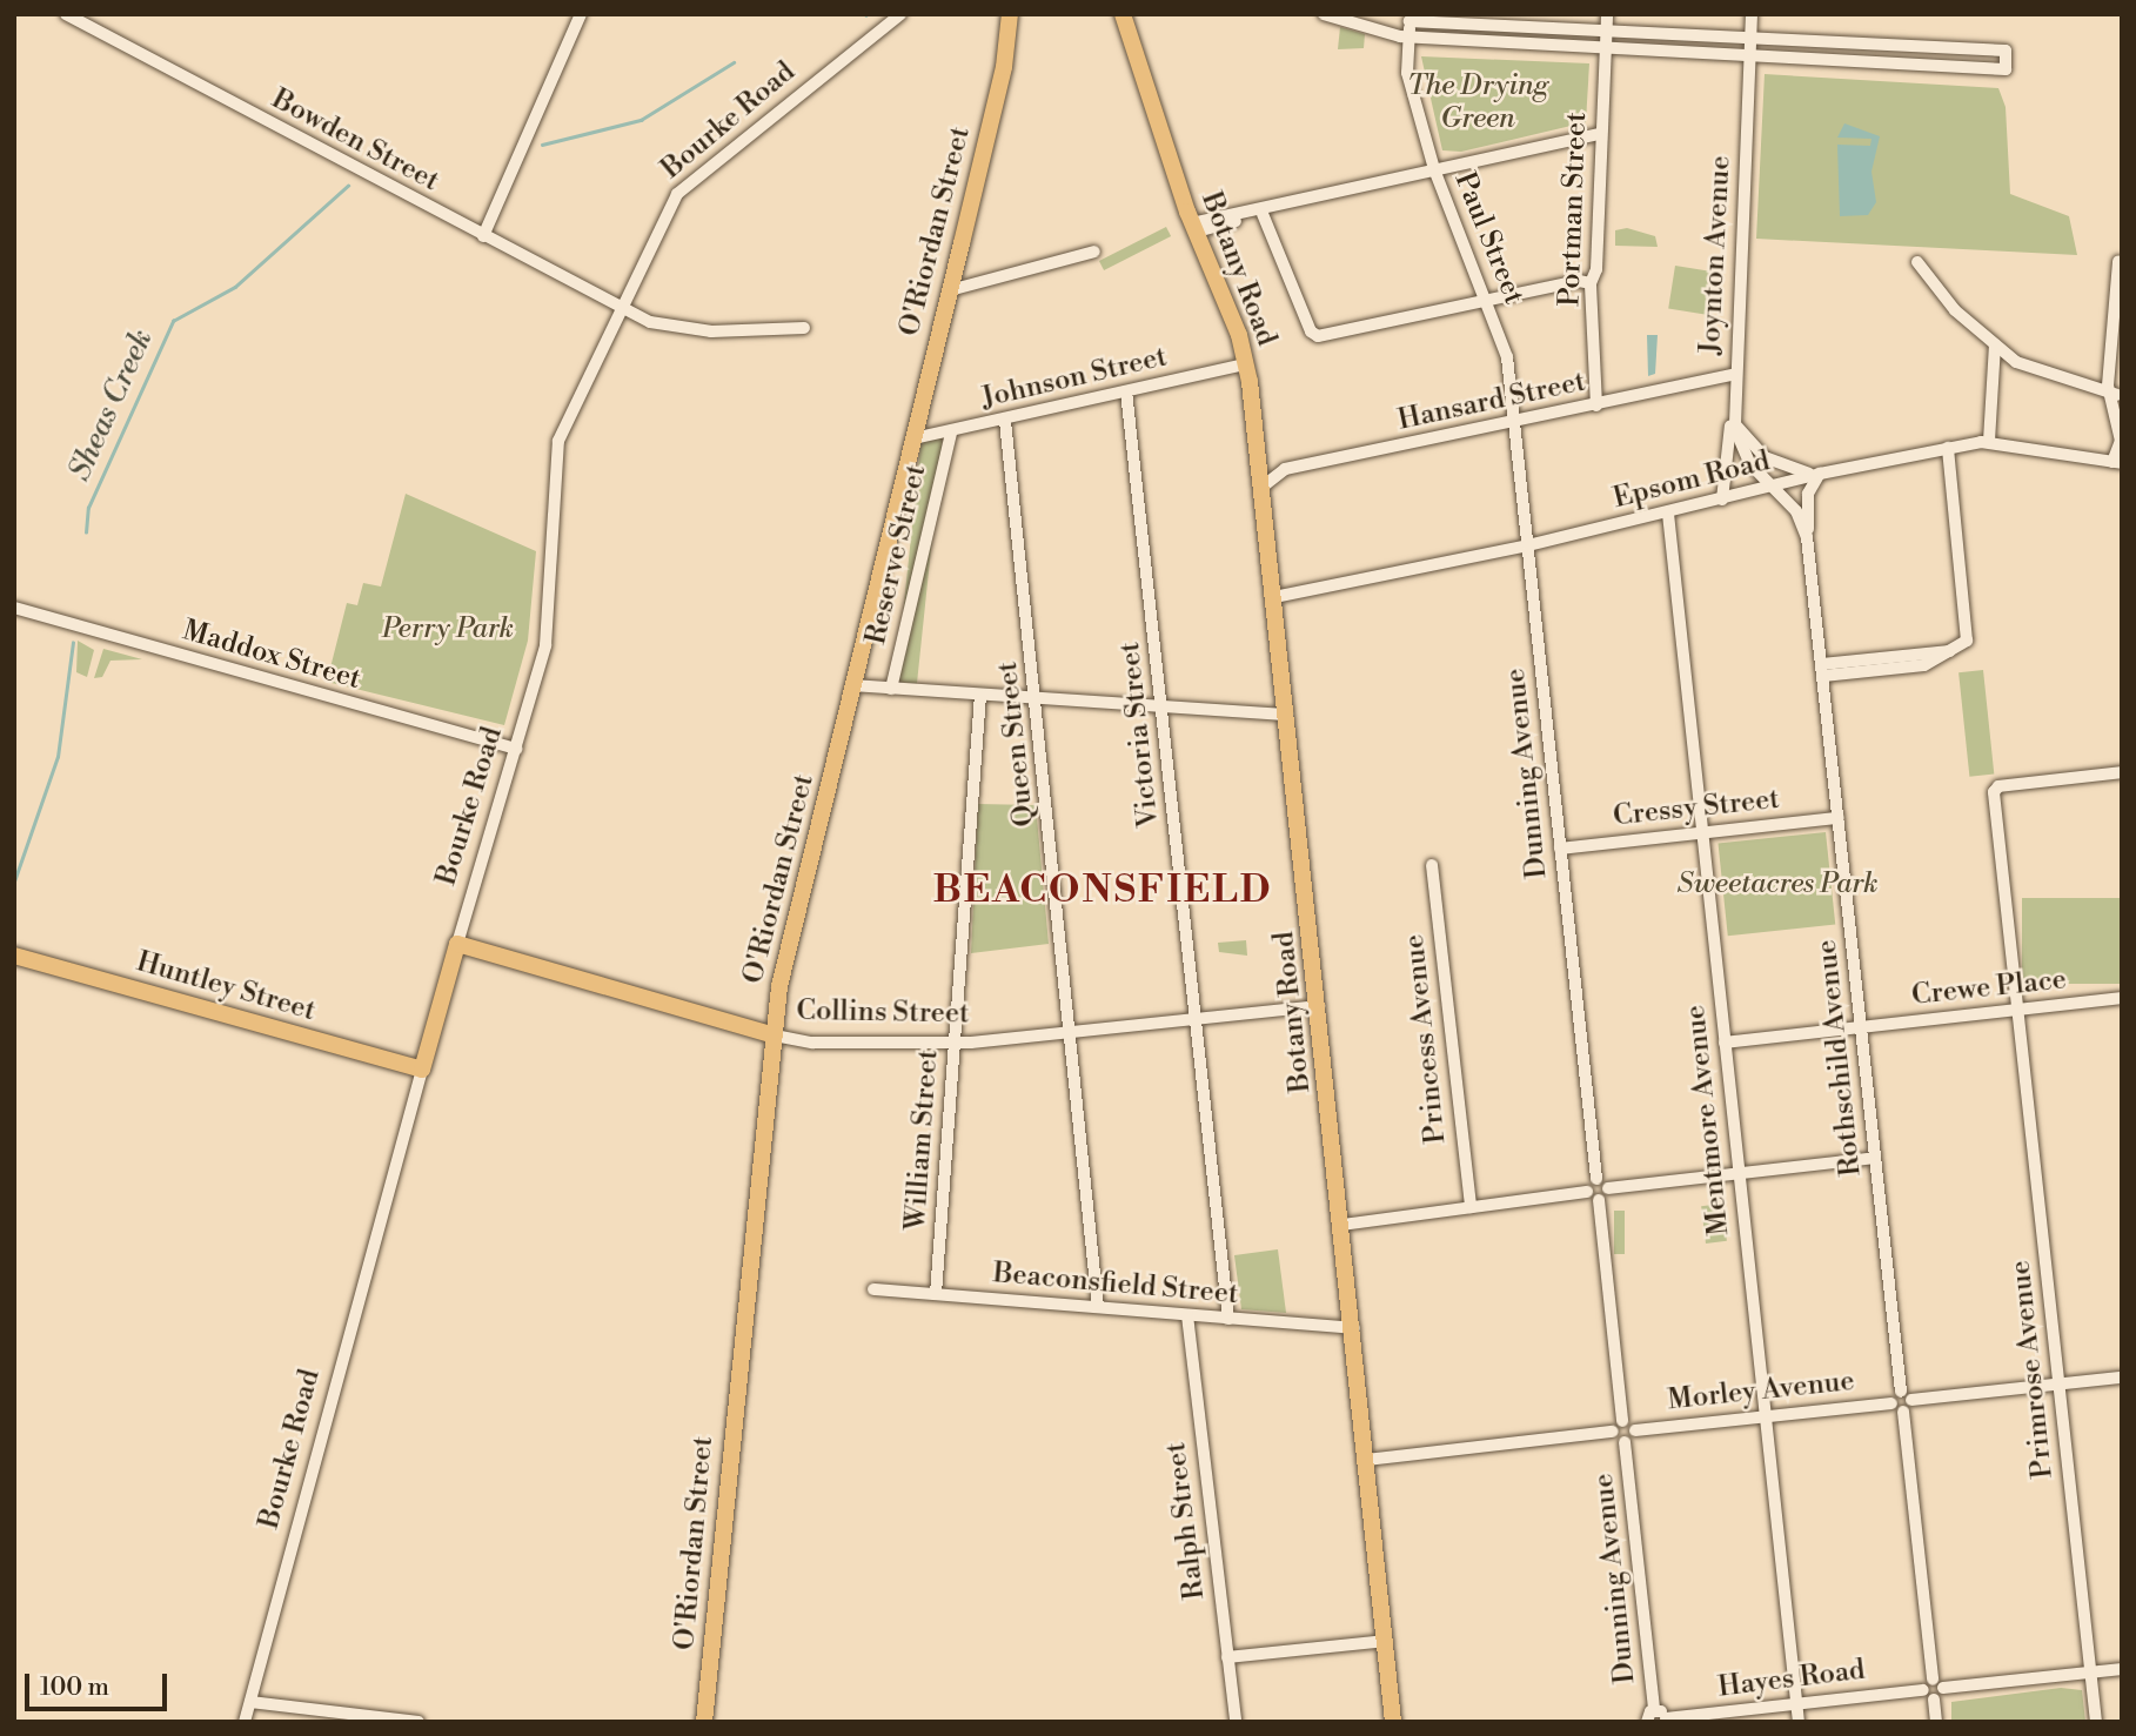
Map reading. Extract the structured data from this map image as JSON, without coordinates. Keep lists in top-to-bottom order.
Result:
{
  "streets": {
    "main road": [
      "Bourke Road",
      "O'Riordan Street",
      "Botany Road",
      "Huntley Street",
      "Collins Street"
    ],
    "street": [
      "Bowden Street",
      "Portman Street",
      "Paul Street",
      "Joynton Avenue",
      "Johnson Street",
      "Hansard Street",
      "Epsom Road",
      "Reserve Street",
      "Maddox Street",
      "Victoria Street",
      "Queen Street",
      "Dunning Avenue",
      "Cressy Street",
      "Crewe Place",
      "Princess Avenue",
      "Rothschild Avenue",
      "Mentmore Avenue",
      "William Street",
      "Beaconsfield Street",
      "Primrose Avenue",
      "Morley Avenue",
      "Ralph Street",
      "Hayes Road"
    ]
  },
  "crossings": [
    ["Bourke Road", "Bowden Street"],
    ["Bourke Road", "Maddox Street"],
    ["Bourke Road", "Huntley Street"],
    ["Bourke Road", "Collins Street"],
    ["Portman Street", "Hansard Street"],
    ["O'Riordan Street", "Johnson Street"],
    ["O'Riordan Street", "Reserve Street"],
    ["O'Riordan Street", "Collins Street"],
    ["Paul Street", "Dunning Avenue"],
    ["Joynton Avenue", "Hansard Street"],
    ["Joynton Avenue", "Epsom Road"],
    ["Joynton Avenue", "Rothschild Avenue"],
    ["Botany Road", "Johnson Street"],
    ["Botany Road", "Hansard Street"],
    ["Botany Road", "Epsom Road"],
    ["Botany Road", "Reserve Street"],
    ["Botany Road", "Collins Street"],
    ["Botany Road", "Beaconsfield Street"],
    ["Johnson Street", "Reserve Street"],
    ["Johnson Street", "Victoria Street"],
    ["Johnson Street", "Queen Street"],
    ["Hansard Street", "Dunning Avenue"],
    ["Epsom Road", "Dunning Avenue"],
    ["Epsom Road", "Rothschild Avenue"],
    ["Epsom Road", "Mentmore Avenue"],
    ["Reserve Street", "Victoria Street"],
    ["Reserve Street", "Queen Street"],
    ["Reserve Street", "William Street"],
    ["Victoria Street", "Collins Street"],
    ["Victoria Street", "Beaconsfield Street"],
    ["Queen Street", "Collins Street"],
    ["Queen Street", "Beaconsfield Street"],
    ["Dunning Avenue", "Cressy Street"],
    ["Dunning Avenue", "Hayes Road"],
    ["Cressy Street", "Rothschild Avenue"],
    ["Cressy Street", "Mentmore Avenue"],
    ["Crewe Place", "Rothschild Avenue"],
    ["Crewe Place", "Mentmore Avenue"],
    ["Crewe Place", "Primrose Avenue"],
    ["Collins Street", "William Street"],
    ["Rothschild Avenue", "Morley Avenue"],
    ["Mentmore Avenue", "Morley Avenue"],
    ["Mentmore Avenue", "Hayes Road"],
    ["William Street", "Beaconsfield Street"],
    ["Beaconsfield Street", "Ralph Street"],
    ["Primrose Avenue", "Morley Avenue"]
  ],
  "districts": ["BEACONSFIELD"],
  "water": ["Sheas Creek"],
  "parks": ["The Drying Green", "Perry Park", "Sweetacres Park"],
  "scale_bar": "100 m"
}
